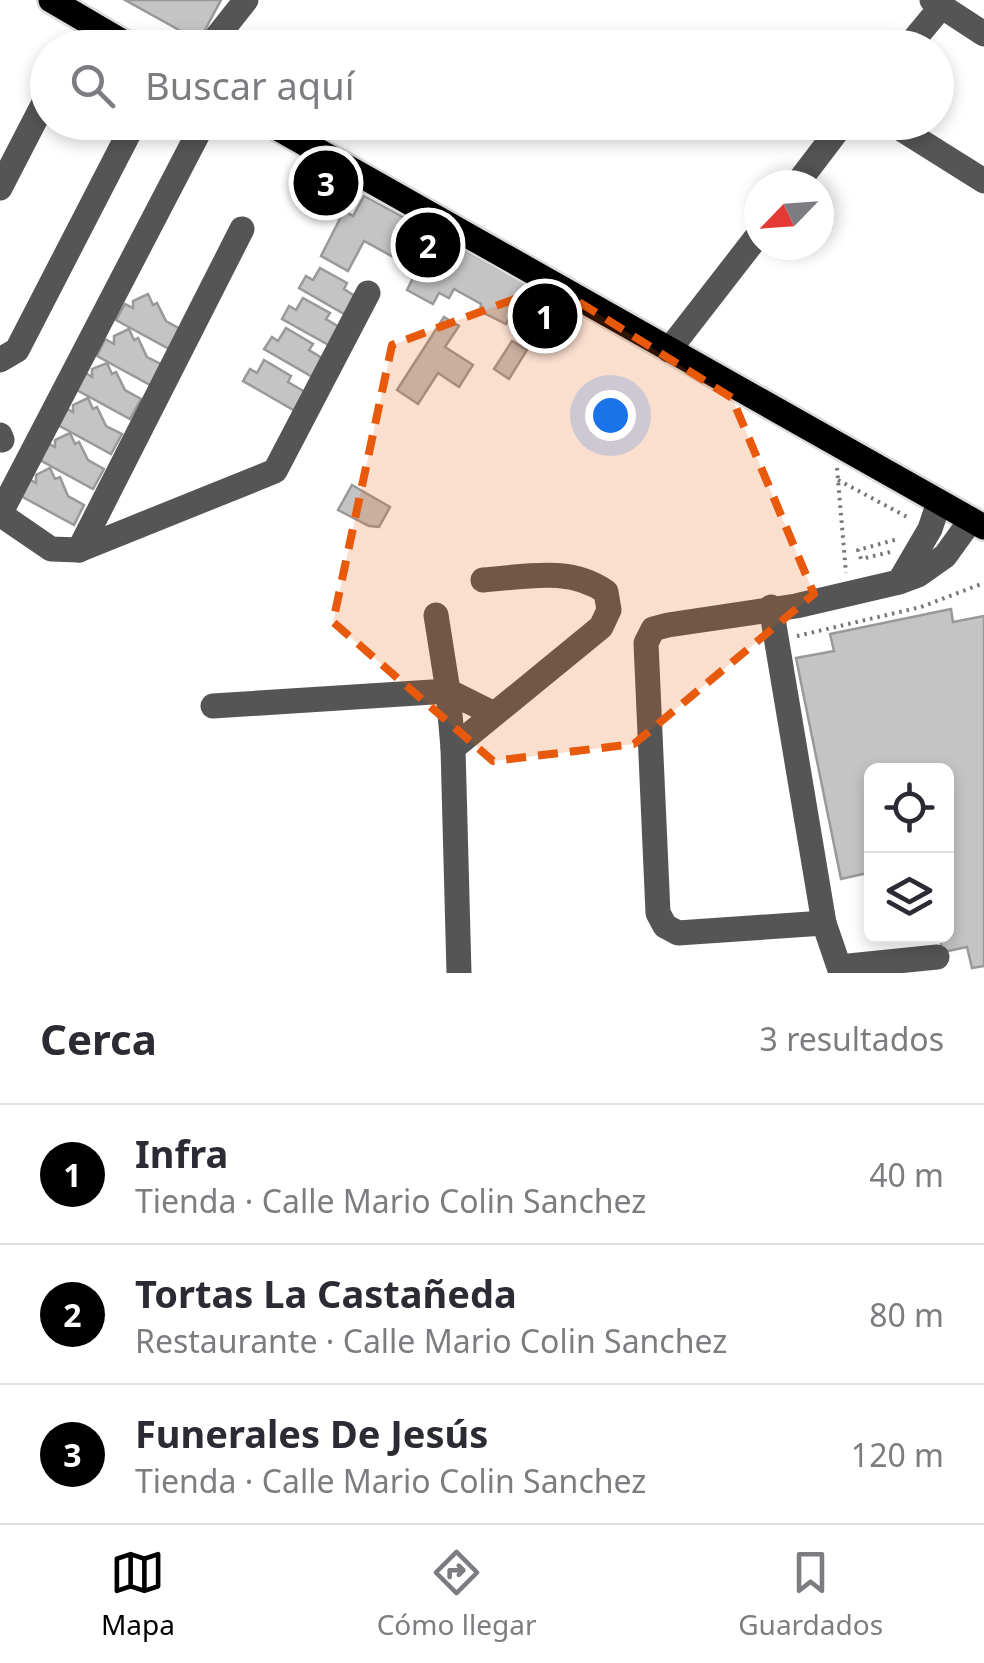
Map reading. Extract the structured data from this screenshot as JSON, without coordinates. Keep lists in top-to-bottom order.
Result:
{
  "north": "bottom left",
  "page": {
    "search": "Buscar aquí",
    "pins": ["3", "2", "1"],
    "heading": ["Cerca", "3 resultados"],
    "list": [
      {
        "mark": "1",
        "name": "Infra",
        "note": "Tienda · Calle Mario Colin Sanchez",
        "value": "40 m"
      },
      {
        "mark": "2",
        "name": "Tortas La Castañeda",
        "note": "Restaurante · Calle Mario Colin Sanchez",
        "value": "80 m"
      },
      {
        "mark": "3",
        "name": "Funerales De Jesús",
        "note": "Tienda · Calle Mario Colin Sanchez",
        "value": "120 m"
      }
    ],
    "nav": ["Mapa", "Cómo llegar", "Guardados"]
  }
}
